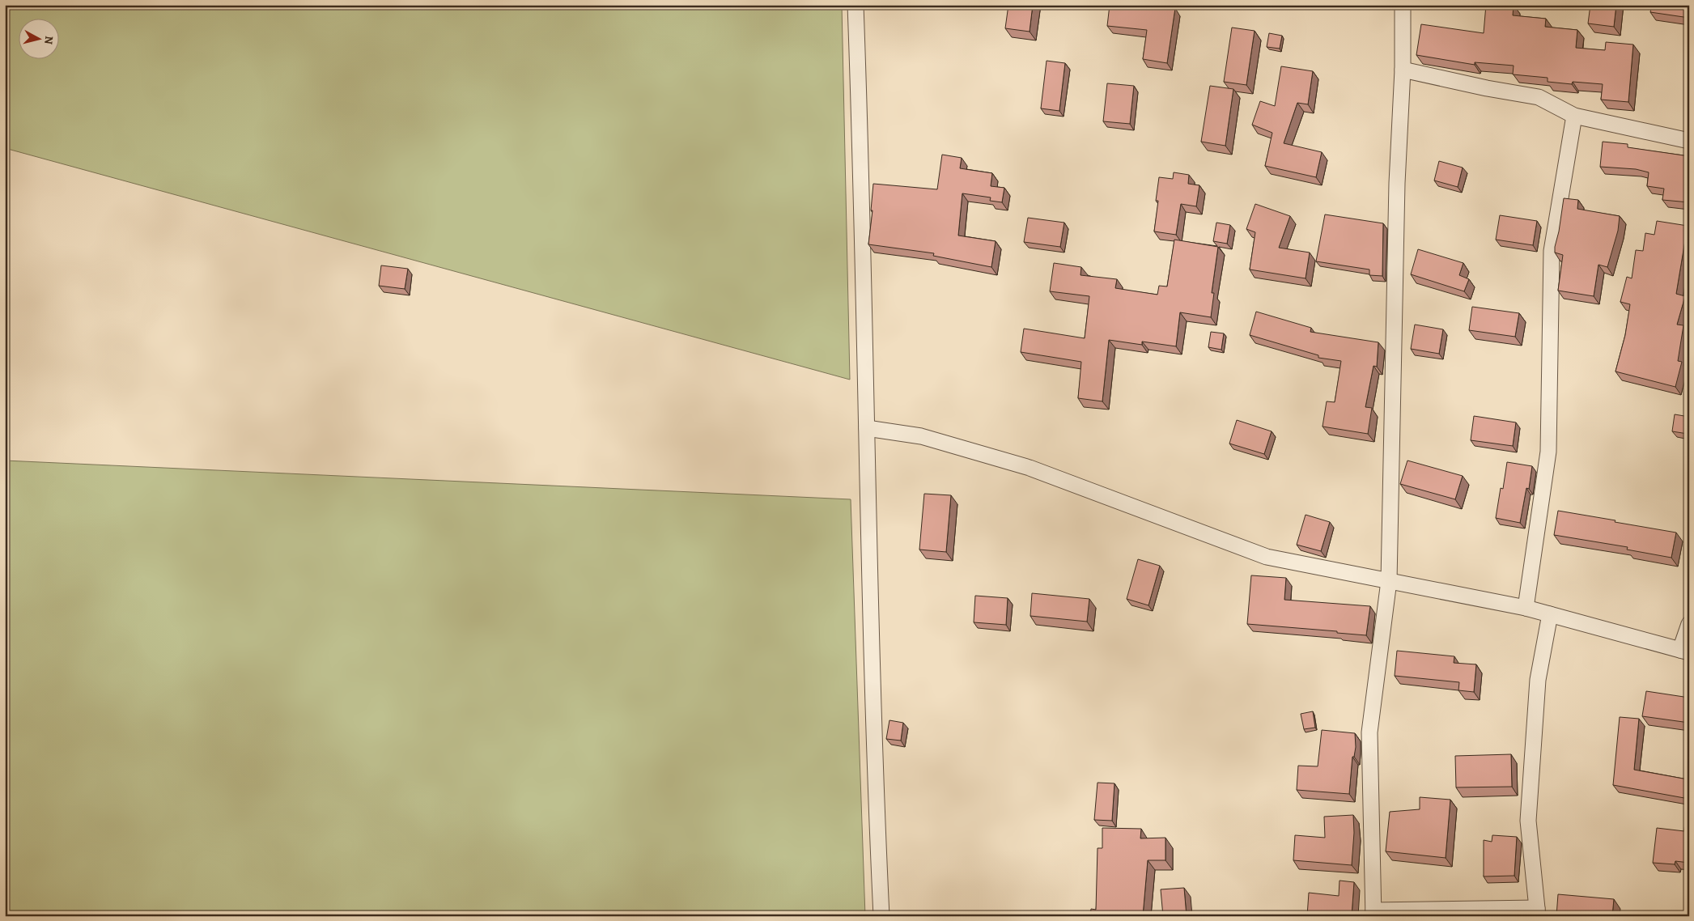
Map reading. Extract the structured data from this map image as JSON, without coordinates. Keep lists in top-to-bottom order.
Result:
{
  "north": "right"
}
